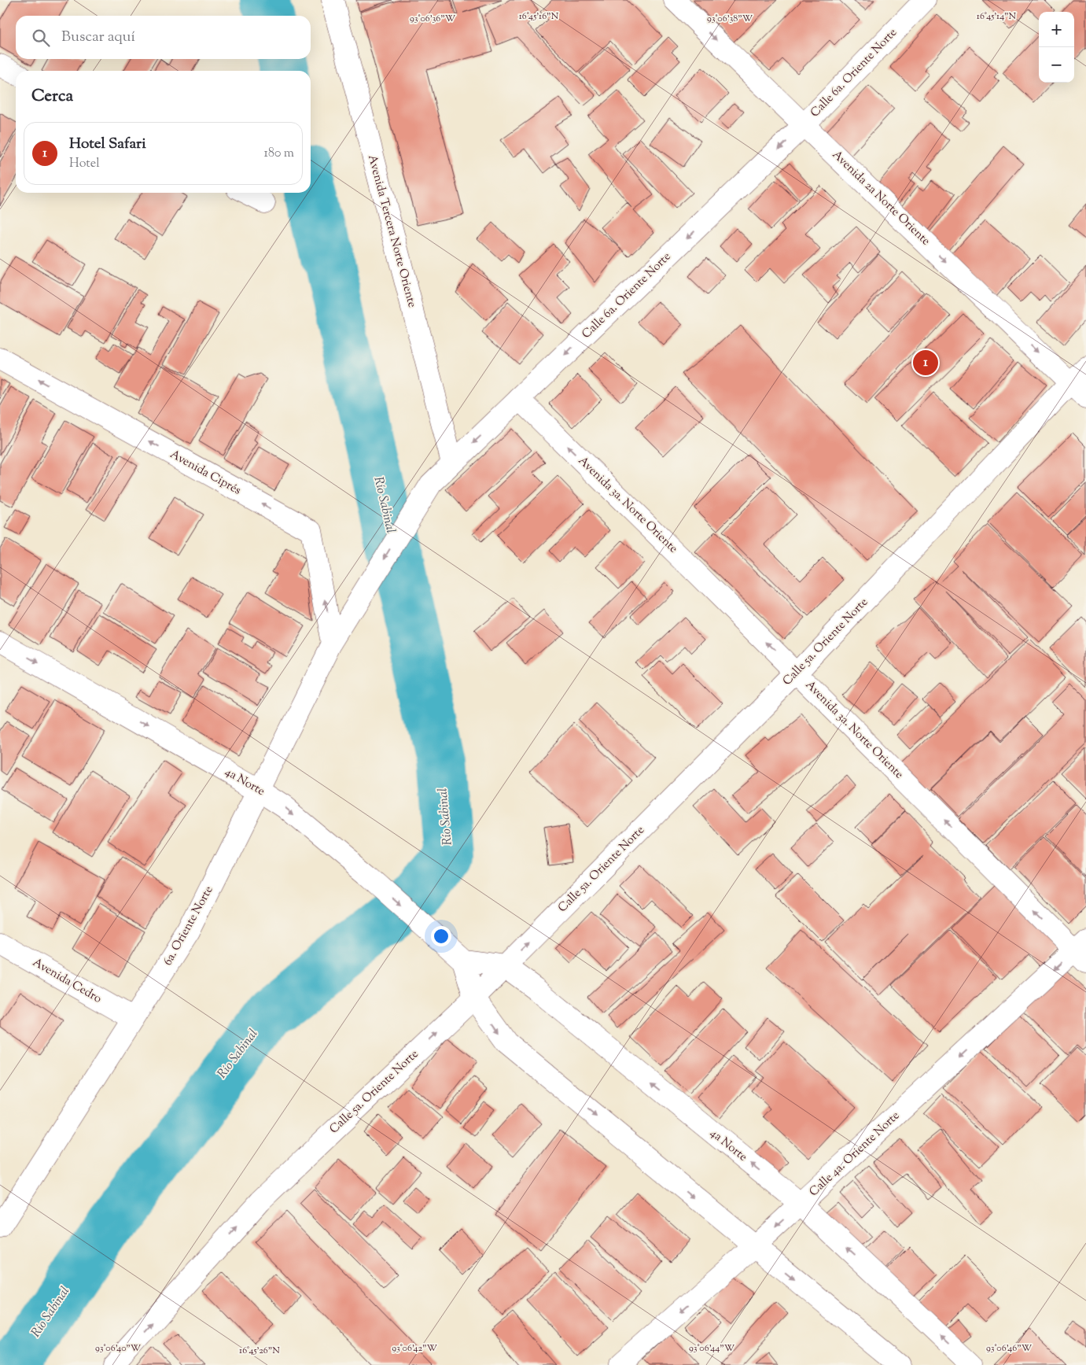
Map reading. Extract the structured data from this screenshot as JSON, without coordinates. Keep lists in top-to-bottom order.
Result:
{
  "streets": {
    "street": [
      "Calle 6a. Oriente Norte",
      "Avenida 2a Norte Oriente",
      "Avenida Tercera Norte Oriente",
      "Avenida Ciprés",
      "Avenida 3a. Norte Oriente",
      "Calle 5a. Oriente Norte",
      "4a Norte",
      "6a. Oriente Norte",
      "Avenida Cedro",
      "Calle 4a. Oriente Norte"
    ]
  },
  "crossings": [
    ["Calle 6a. Oriente Norte", "Avenida 2a Norte Oriente"],
    ["Calle 6a. Oriente Norte", "Avenida Tercera Norte Oriente"],
    ["Calle 6a. Oriente Norte", "Avenida 3a. Norte Oriente"],
    ["Calle 6a. Oriente Norte", "6a. Oriente Norte"],
    ["Avenida 2a Norte Oriente", "Calle 5a. Oriente Norte"],
    ["Avenida Ciprés", "6a. Oriente Norte"],
    ["Avenida 3a. Norte Oriente", "Calle 5a. Oriente Norte"],
    ["Avenida 3a. Norte Oriente", "Calle 4a. Oriente Norte"],
    ["Calle 5a. Oriente Norte", "4a Norte"],
    ["4a Norte", "6a. Oriente Norte"],
    ["4a Norte", "Calle 4a. Oriente Norte"],
    ["6a. Oriente Norte", "Avenida Cedro"]
  ],
  "one_way": [
    "Calle 6a. Oriente Norte",
    "Avenida 2a Norte Oriente",
    "Avenida Ciprés",
    "Avenida 3a. Norte Oriente",
    "Calle 5a. Oriente Norte",
    "Calle 4a. Oriente Norte"
  ],
  "water": ["Río Sabinal"],
  "page": {
    "map_buttons": ["+", "−"],
    "search": "Buscar aquí",
    "heading": "Cerca",
    "list": [
      {
        "mark": "1",
        "name": "Hotel Safari",
        "note": "Hotel",
        "value": "180 m"
      }
    ],
    "pins": "1"
  },
  "coordinates": [
    "16°45'16\"N",
    "16°45'14\"N",
    "93°06'36\"W",
    "93°06'38\"W",
    "93°06'40\"W",
    "93°06'42\"W",
    "93°06'44\"W",
    "93°06'46\"W",
    "16°45'26\"N"
  ]
}
